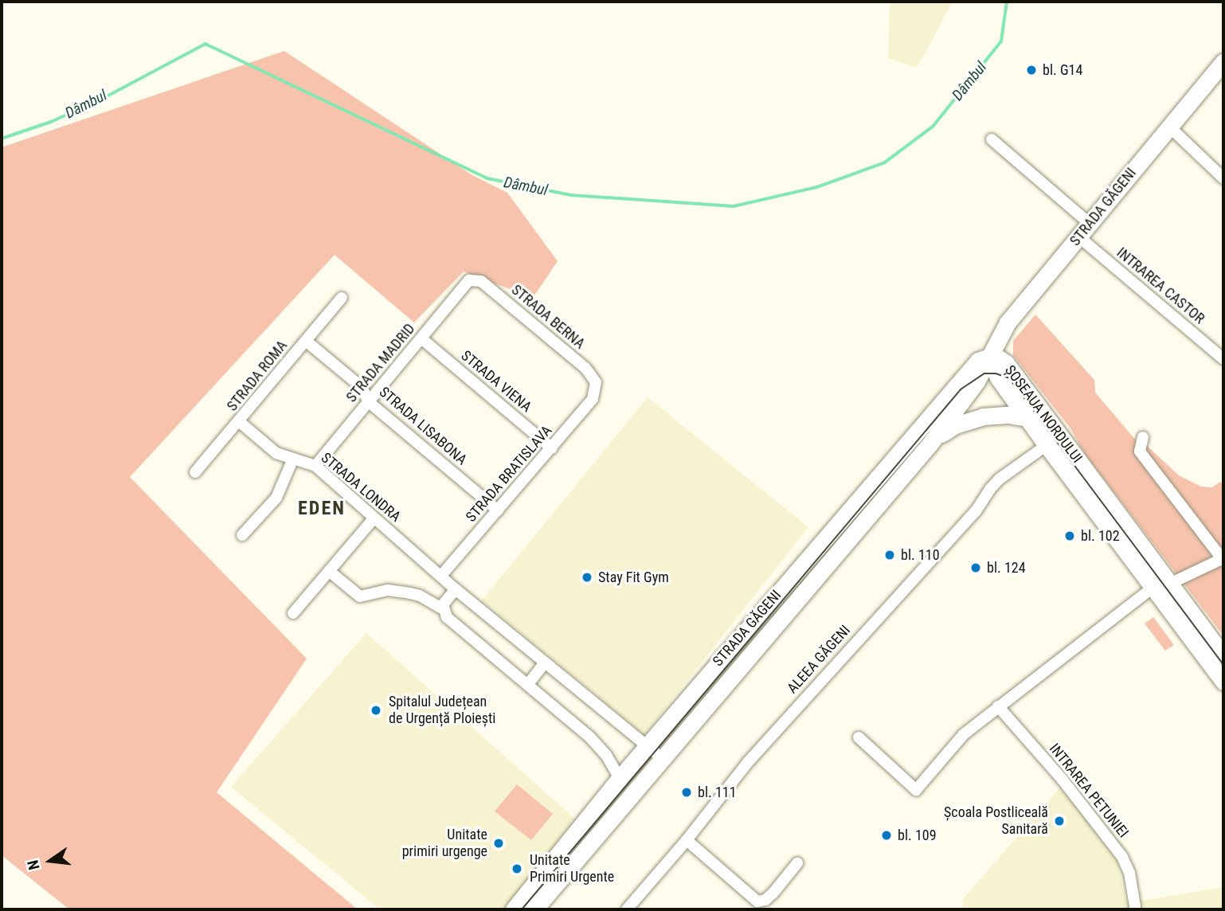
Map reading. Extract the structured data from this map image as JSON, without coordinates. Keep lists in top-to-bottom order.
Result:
{
  "streets": {
    "main road": ["STRADA GĂGENI", "ȘOSEAUA NORDULUI"],
    "street": [
      "INTRAREA CASTOR",
      "STRADA BERNA",
      "STRADA MADRID",
      "STRADA ROMA",
      "STRADA VIENA",
      "STRADA LISABONA",
      "STRADA BRATISLAVA",
      "STRADA LONDRA",
      "ALEEA GĂGENI",
      "INTRAREA PETUNIEI"
    ]
  },
  "crossings": [
    ["STRADA GĂGENI", "INTRAREA CASTOR"],
    ["STRADA GĂGENI", "ȘOSEAUA NORDULUI"],
    ["STRADA GĂGENI", "STRADA LONDRA"],
    ["STRADA BERNA", "STRADA MADRID"],
    ["STRADA BERNA", "STRADA BRATISLAVA"],
    ["STRADA MADRID", "STRADA VIENA"],
    ["STRADA MADRID", "STRADA LISABONA"],
    ["STRADA MADRID", "STRADA LONDRA"],
    ["STRADA ROMA", "STRADA LISABONA"],
    ["STRADA ROMA", "STRADA LONDRA"],
    ["STRADA VIENA", "STRADA BRATISLAVA"],
    ["ȘOSEAUA NORDULUI", "ALEEA GĂGENI"],
    ["STRADA LISABONA", "STRADA BRATISLAVA"],
    ["STRADA BRATISLAVA", "STRADA LONDRA"]
  ],
  "districts": ["EDEN"],
  "water": ["Dâmbul"],
  "places": [
    "bl. G14",
    "bl. 102",
    "bl. 110",
    "bl. 124",
    "Stay Fit Gym",
    "Spitalul Județean de Urgență Ploiești",
    "bl. 111",
    "Școala Postliceală Sanitară",
    "bl. 109",
    "Unitate primiri urgenge",
    "Unitate Primiri Urgente"
  ],
  "north": "left"
}
